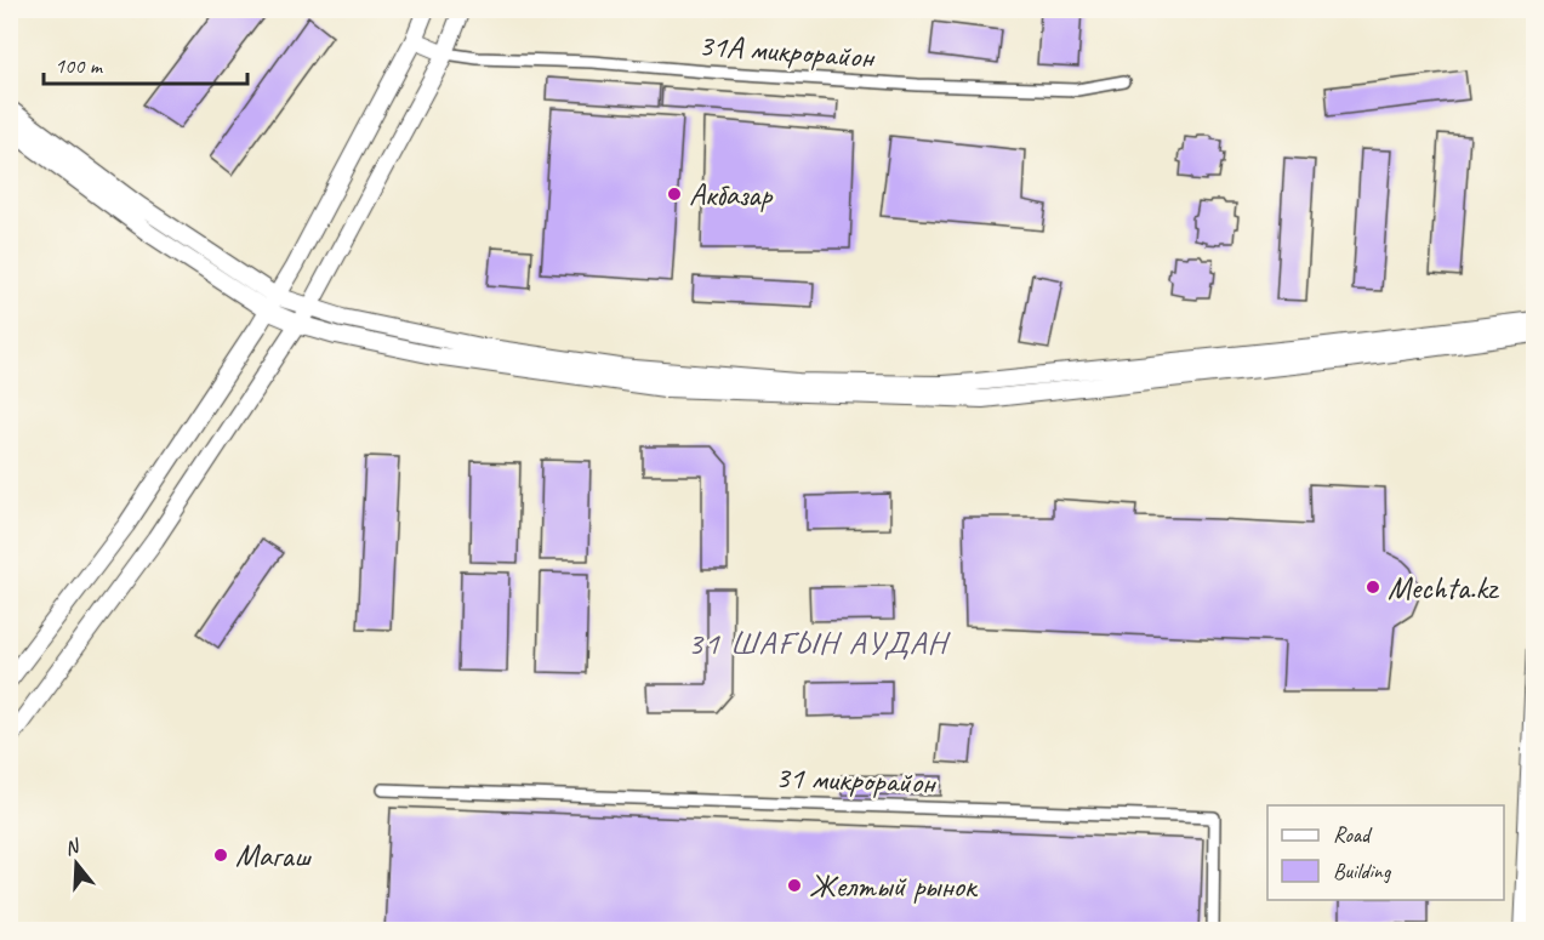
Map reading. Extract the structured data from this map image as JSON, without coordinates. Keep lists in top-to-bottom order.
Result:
{
  "streets": {
    "street": ["31А микрорайон", "31 микрорайон"]
  },
  "districts": ["31 ШАҒЫН АУДАН"],
  "places": [
    "Акбазар",
    "Mechta.kz",
    "Магаш",
    "Желтый рынок"
  ],
  "legend": ["Road", "Building"],
  "scale_bar": "100 m",
  "north": "top"
}
